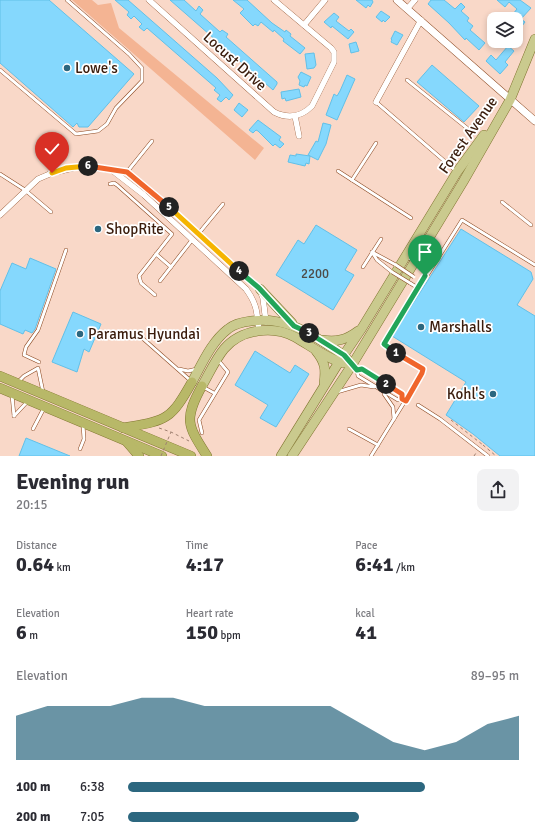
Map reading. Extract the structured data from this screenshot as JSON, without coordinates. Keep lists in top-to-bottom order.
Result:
{
  "streets": {
    "main road": ["Forest Avenue"],
    "street": ["Locust Drive"]
  },
  "places": [
    "Lowe's",
    "ShopRite",
    "Marshalls",
    "Paramus Hyundai",
    "Kohl's"
  ],
  "house_numbers": ["2200"],
  "page": {
    "pins": [
      "6",
      "5",
      "4",
      "3",
      "1",
      "2"
    ],
    "heading": ["Evening run", "20:15"],
    "stats": [
      ["Distance", "0.64 km"],
      ["Time", "4:17"],
      ["Pace", "6:41 /km"],
      ["Elevation", "6 m"],
      ["Heart rate", "150 bpm"],
      ["kcal", "41"]
    ],
    "chart": ["Elevation", "89–95 m"],
    "list": [
      {
        "name": "100 m",
        "note": "6:38"
      },
      {
        "name": "200 m",
        "note": "7:05"
      }
    ]
  }
}
